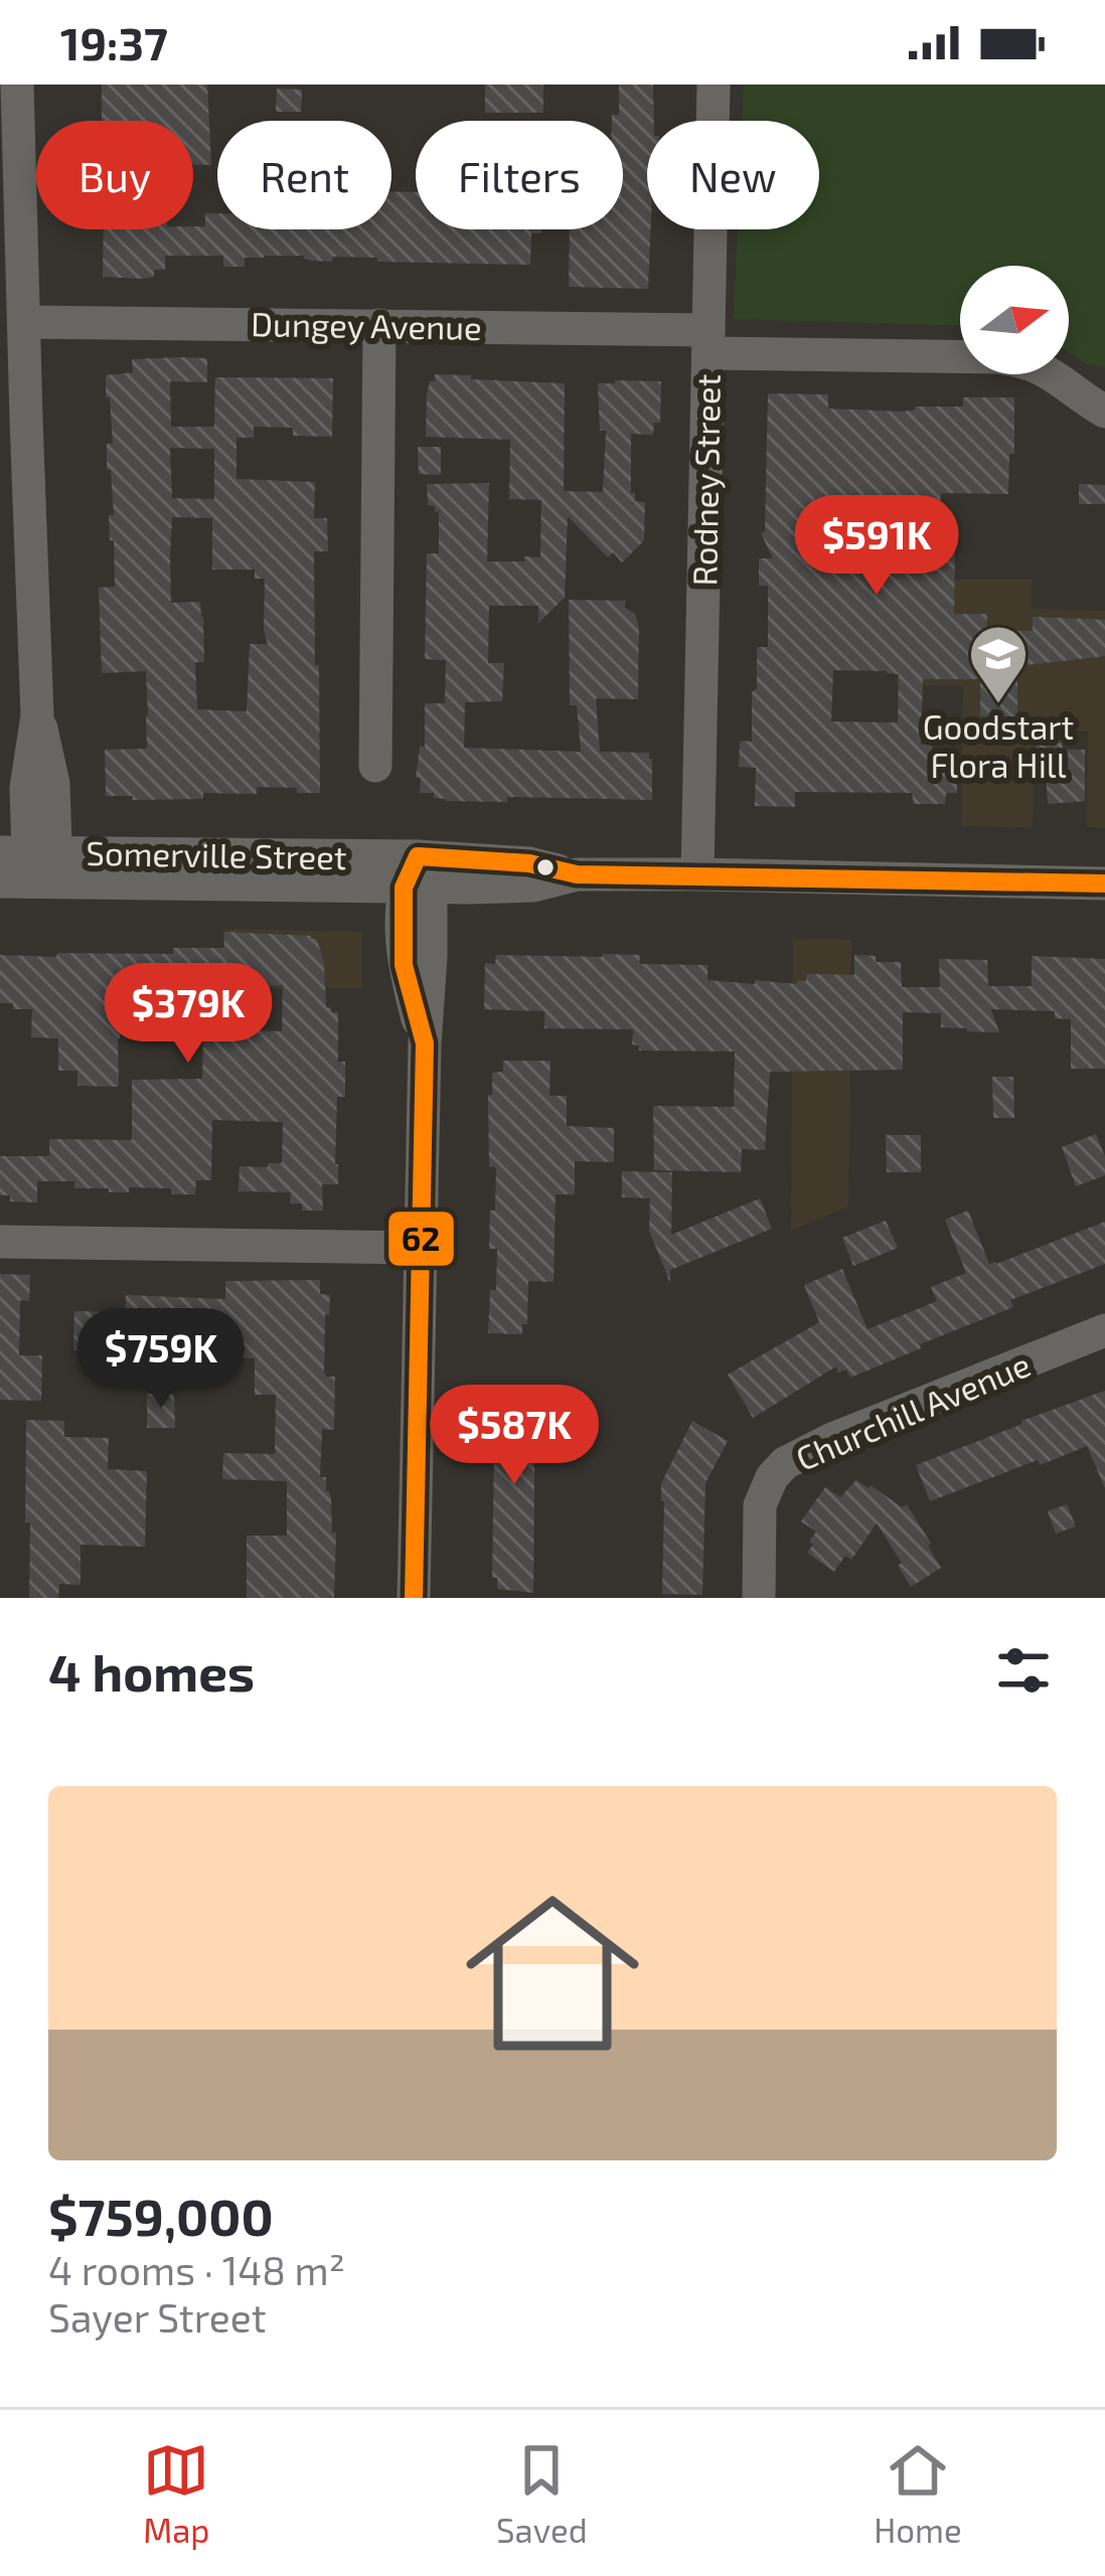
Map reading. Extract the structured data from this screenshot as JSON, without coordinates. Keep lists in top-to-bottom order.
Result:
{
  "streets": {
    "street": [
      "Dungey Avenue",
      "Rodney Street",
      "Somerville Street",
      "Churchill Avenue"
    ]
  },
  "crossings": [
    ["Dungey Avenue", "Rodney Street"],
    ["Rodney Street", "Somerville Street"]
  ],
  "places": {
    "school or university": ["Goodstart Flora Hill"]
  },
  "lines": ["transit line 62"],
  "north": "right",
  "page": {
    "status": "19:37",
    "chip": [
      "Buy",
      "Rent",
      "Filters",
      "New"
    ],
    "price": [
      "$591K",
      "$379K",
      "$759K",
      "$587K"
    ],
    "heading": "4 homes",
    "list": [
      {
        "name": "$759,000",
        "note": "4 rooms · 148 m² · Sayer Street"
      }
    ],
    "tabs": ["Map", "Saved", "Home"]
  }
}
